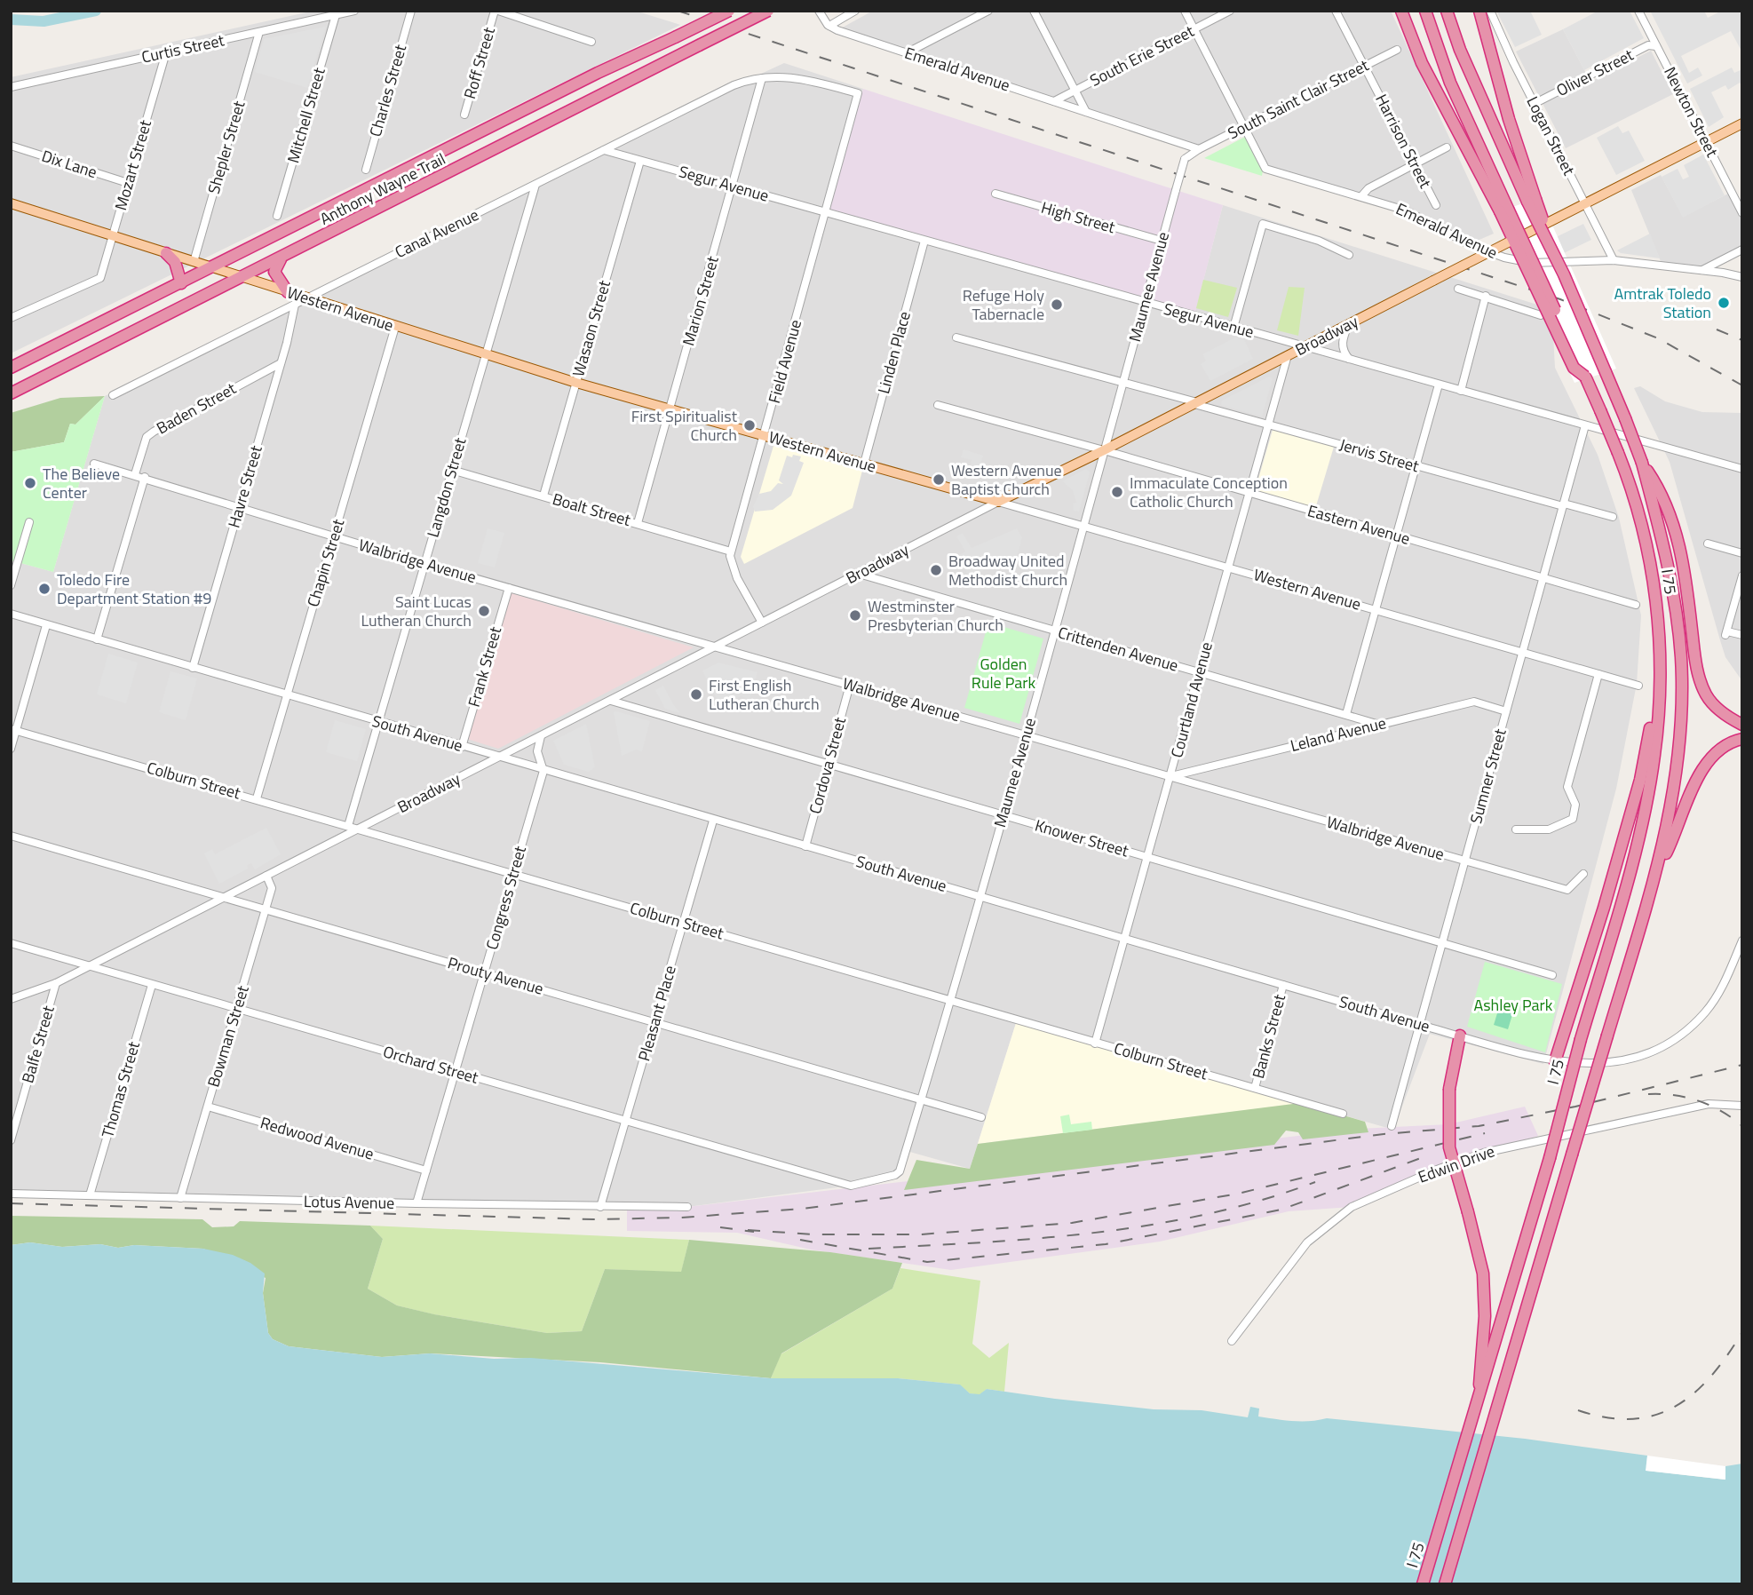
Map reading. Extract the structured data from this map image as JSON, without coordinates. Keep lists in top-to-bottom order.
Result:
{
  "streets": {
    "highway": ["Anthony Wayne Trail", "I 75"],
    "main road": ["Western Avenue", "Broadway"],
    "street": [
      "Curtis Street",
      "South Erie Street",
      "Roff Street",
      "Emerald Avenue",
      "Oliver Street",
      "Charles Street",
      "South Saint Clair Street",
      "Newton Street",
      "Mitchell Street",
      "Logan Street",
      "Harrison Street",
      "Shepler Street",
      "Dix Lane",
      "Mozart Street",
      "Segur Avenue",
      "High Street",
      "Canal Avenue",
      "Maumee Avenue",
      "Marion Street",
      "Wasaon Street",
      "Linden Place",
      "Field Avenue",
      "Baden Street",
      "Jervis Street",
      "Havre Street",
      "Langdon Street",
      "Boalt Street",
      "Eastern Avenue",
      "Walbridge Avenue",
      "Chapin Street",
      "Crittenden Avenue",
      "Frank Street",
      "Courtland Avenue",
      "South Avenue",
      "Leland Avenue",
      "Cordova Street",
      "Sumner Street",
      "Colburn Street",
      "Knower Street",
      "Congress Street",
      "Prouty Avenue",
      "Pleasant Place",
      "Bowman Street",
      "Banks Street",
      "Balfe Street",
      "Orchard Street",
      "Thomas Street",
      "Redwood Avenue",
      "Edwin Drive",
      "Lotus Avenue"
    ]
  },
  "crossings": [
    ["Curtis Street", "Mitchell Street"],
    ["Curtis Street", "Shepler Street"],
    ["Curtis Street", "Mozart Street"],
    ["South Erie Street", "Emerald Avenue"],
    ["Emerald Avenue", "South Saint Clair Street"],
    ["Emerald Avenue", "Logan Street"],
    ["Emerald Avenue", "Maumee Avenue"],
    ["Oliver Street", "Newton Street"],
    ["Oliver Street", "Logan Street"],
    ["South Saint Clair Street", "Harrison Street"],
    ["South Saint Clair Street", "Maumee Avenue"],
    ["Newton Street", "Broadway"],
    ["Logan Street", "Broadway"],
    ["Shepler Street", "Western Avenue"],
    ["Dix Lane", "Mozart Street"],
    ["Mozart Street", "Western Avenue"],
    ["Segur Avenue", "Canal Avenue"],
    ["Segur Avenue", "Maumee Avenue"],
    ["Segur Avenue", "Marion Street"],
    ["Segur Avenue", "Wasaon Street"],
    ["Segur Avenue", "Broadway"],
    ["Segur Avenue", "Linden Place"],
    ["Segur Avenue", "Field Avenue"],
    ["Segur Avenue", "Sumner Street"],
    ["Anthony Wayne Trail", "Western Avenue"],
    ["High Street", "Maumee Avenue"],
    ["Canal Avenue", "Marion Street"],
    ["Canal Avenue", "Western Avenue"],
    ["Canal Avenue", "Field Avenue"],
    ["Canal Avenue", "Havre Street"],
    ["Canal Avenue", "Langdon Street"],
    ["Maumee Avenue", "Western Avenue"],
    ["Maumee Avenue", "Broadway"],
    ["Maumee Avenue", "Jervis Street"],
    ["Maumee Avenue", "Eastern Avenue"],
    ["Maumee Avenue", "Walbridge Avenue"],
    ["Maumee Avenue", "Crittenden Avenue"],
    ["Maumee Avenue", "South Avenue"],
    ["Maumee Avenue", "Colburn Street"],
    ["Maumee Avenue", "Knower Street"],
    ["Maumee Avenue", "Prouty Avenue"],
    ["Maumee Avenue", "Orchard Street"],
    ["Marion Street", "Western Avenue"],
    ["Marion Street", "Boalt Street"],
    ["Western Avenue", "Wasaon Street"],
    ["Western Avenue", "Broadway"],
    ["Western Avenue", "Linden Place"],
    ["Western Avenue", "Field Avenue"],
    ["Western Avenue", "Langdon Street"],
    ["Western Avenue", "Chapin Street"],
    ["Western Avenue", "Courtland Avenue"],
    ["Western Avenue", "Sumner Street"],
    ["Wasaon Street", "Boalt Street"],
    ["Broadway", "Jervis Street"],
    ["Broadway", "Eastern Avenue"],
    ["Broadway", "Walbridge Avenue"],
    ["Broadway", "Crittenden Avenue"],
    ["Broadway", "Courtland Avenue"],
    ["Broadway", "South Avenue"],
    ["Broadway", "Colburn Street"],
    ["Broadway", "Knower Street"],
    ["Broadway", "Prouty Avenue"],
    ["Broadway", "Bowman Street"],
    ["Broadway", "Balfe Street"],
    ["Broadway", "Orchard Street"],
    ["Field Avenue", "Boalt Street"],
    ["Baden Street", "Havre Street"],
    ["Baden Street", "Walbridge Avenue"],
    ["Jervis Street", "Courtland Avenue"],
    ["Jervis Street", "Sumner Street"],
    ["Havre Street", "Walbridge Avenue"],
    ["Havre Street", "South Avenue"],
    ["Langdon Street", "Boalt Street"],
    ["Langdon Street", "Walbridge Avenue"],
    ["Langdon Street", "South Avenue"],
    ["Langdon Street", "Colburn Street"],
    ["Eastern Avenue", "Courtland Avenue"],
    ["Eastern Avenue", "Sumner Street"],
    ["Walbridge Avenue", "Chapin Street"],
    ["Walbridge Avenue", "Frank Street"],
    ["Walbridge Avenue", "Courtland Avenue"],
    ["Walbridge Avenue", "Leland Avenue"],
    ["Walbridge Avenue", "Cordova Street"],
    ["Walbridge Avenue", "Sumner Street"],
    ["Chapin Street", "South Avenue"],
    ["Chapin Street", "Colburn Street"],
    ["Crittenden Avenue", "Courtland Avenue"],
    ["Crittenden Avenue", "Leland Avenue"],
    ["Frank Street", "South Avenue"],
    ["Courtland Avenue", "South Avenue"],
    ["Courtland Avenue", "Leland Avenue"],
    ["Courtland Avenue", "Colburn Street"],
    ["Courtland Avenue", "Knower Street"],
    ["South Avenue", "Cordova Street"],
    ["South Avenue", "Sumner Street"],
    ["South Avenue", "Congress Street"],
    ["South Avenue", "Pleasant Place"],
    ["South Avenue", "Banks Street"],
    ["Leland Avenue", "Sumner Street"],
    ["Cordova Street", "Knower Street"],
    ["Sumner Street", "Knower Street"],
    ["Colburn Street", "Congress Street"],
    ["Colburn Street", "Pleasant Place"],
    ["Colburn Street", "Banks Street"],
    ["Congress Street", "Prouty Avenue"],
    ["Congress Street", "Orchard Street"],
    ["Congress Street", "Redwood Avenue"],
    ["Congress Street", "Lotus Avenue"],
    ["Prouty Avenue", "Pleasant Place"],
    ["Prouty Avenue", "Bowman Street"],
    ["Pleasant Place", "Orchard Street"],
    ["Pleasant Place", "Lotus Avenue"],
    ["Bowman Street", "Orchard Street"],
    ["Bowman Street", "Redwood Avenue"],
    ["Bowman Street", "Lotus Avenue"],
    ["Orchard Street", "Thomas Street"],
    ["Thomas Street", "Lotus Avenue"]
  ],
  "parks": ["Golden Rule Park", "Ashley Park"],
  "places": [
    "Amtrak Toledo Station",
    "Refuge Holy Tabernacle",
    "First Spiritualist Church",
    "Western Avenue Baptist Church",
    "The Believe Center",
    "Immaculate Conception Catholic Church",
    "Broadway United Methodist Church",
    "Toledo Fire Department Station #9",
    "Saint Lucas Lutheran Church",
    "Westminster Presbyterian Church",
    "First English Lutheran Church"
  ]
}
